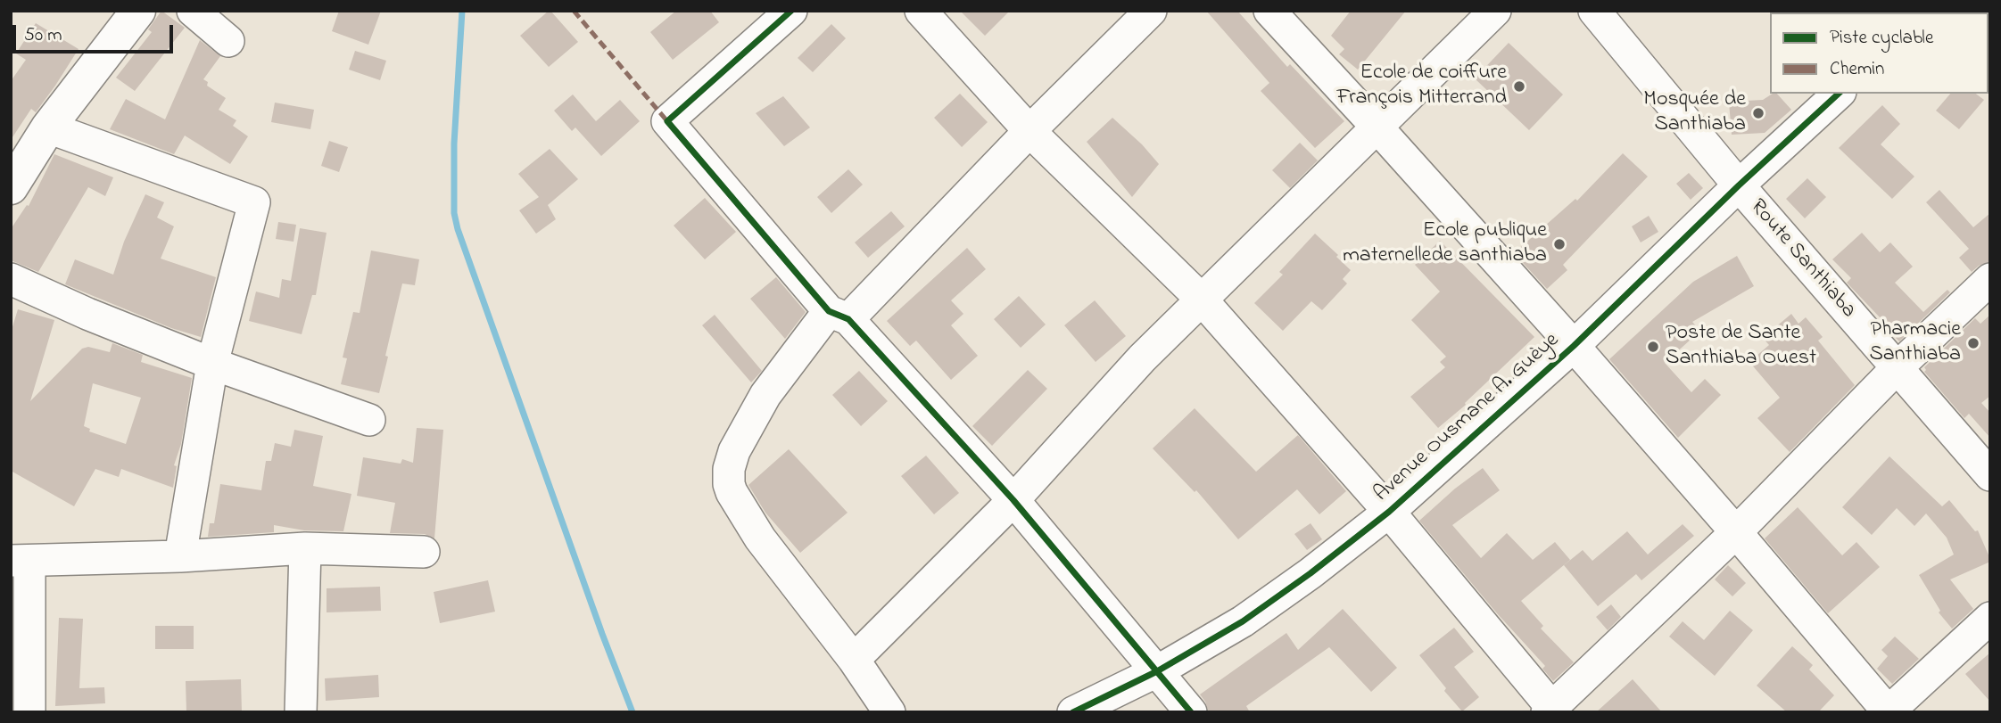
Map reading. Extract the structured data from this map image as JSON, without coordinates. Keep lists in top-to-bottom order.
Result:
{
  "streets": {
    "street": ["Route Santhiaba", "Avenue Ousmane A. Guèye"]
  },
  "crossings": [
    ["Route Santhiaba", "Avenue Ousmane A. Guèye"]
  ],
  "places": [
    "Ecole de coiffure François Mitterrand",
    "Mosquée de Santhiaba",
    "Ecole publique maternellede santhiaba",
    "Pharmacie Santhiaba",
    "Poste de Sante Santhiaba Ouest"
  ],
  "legend": ["Piste cyclable", "Chemin"],
  "scale_bar": "50 m"
}
